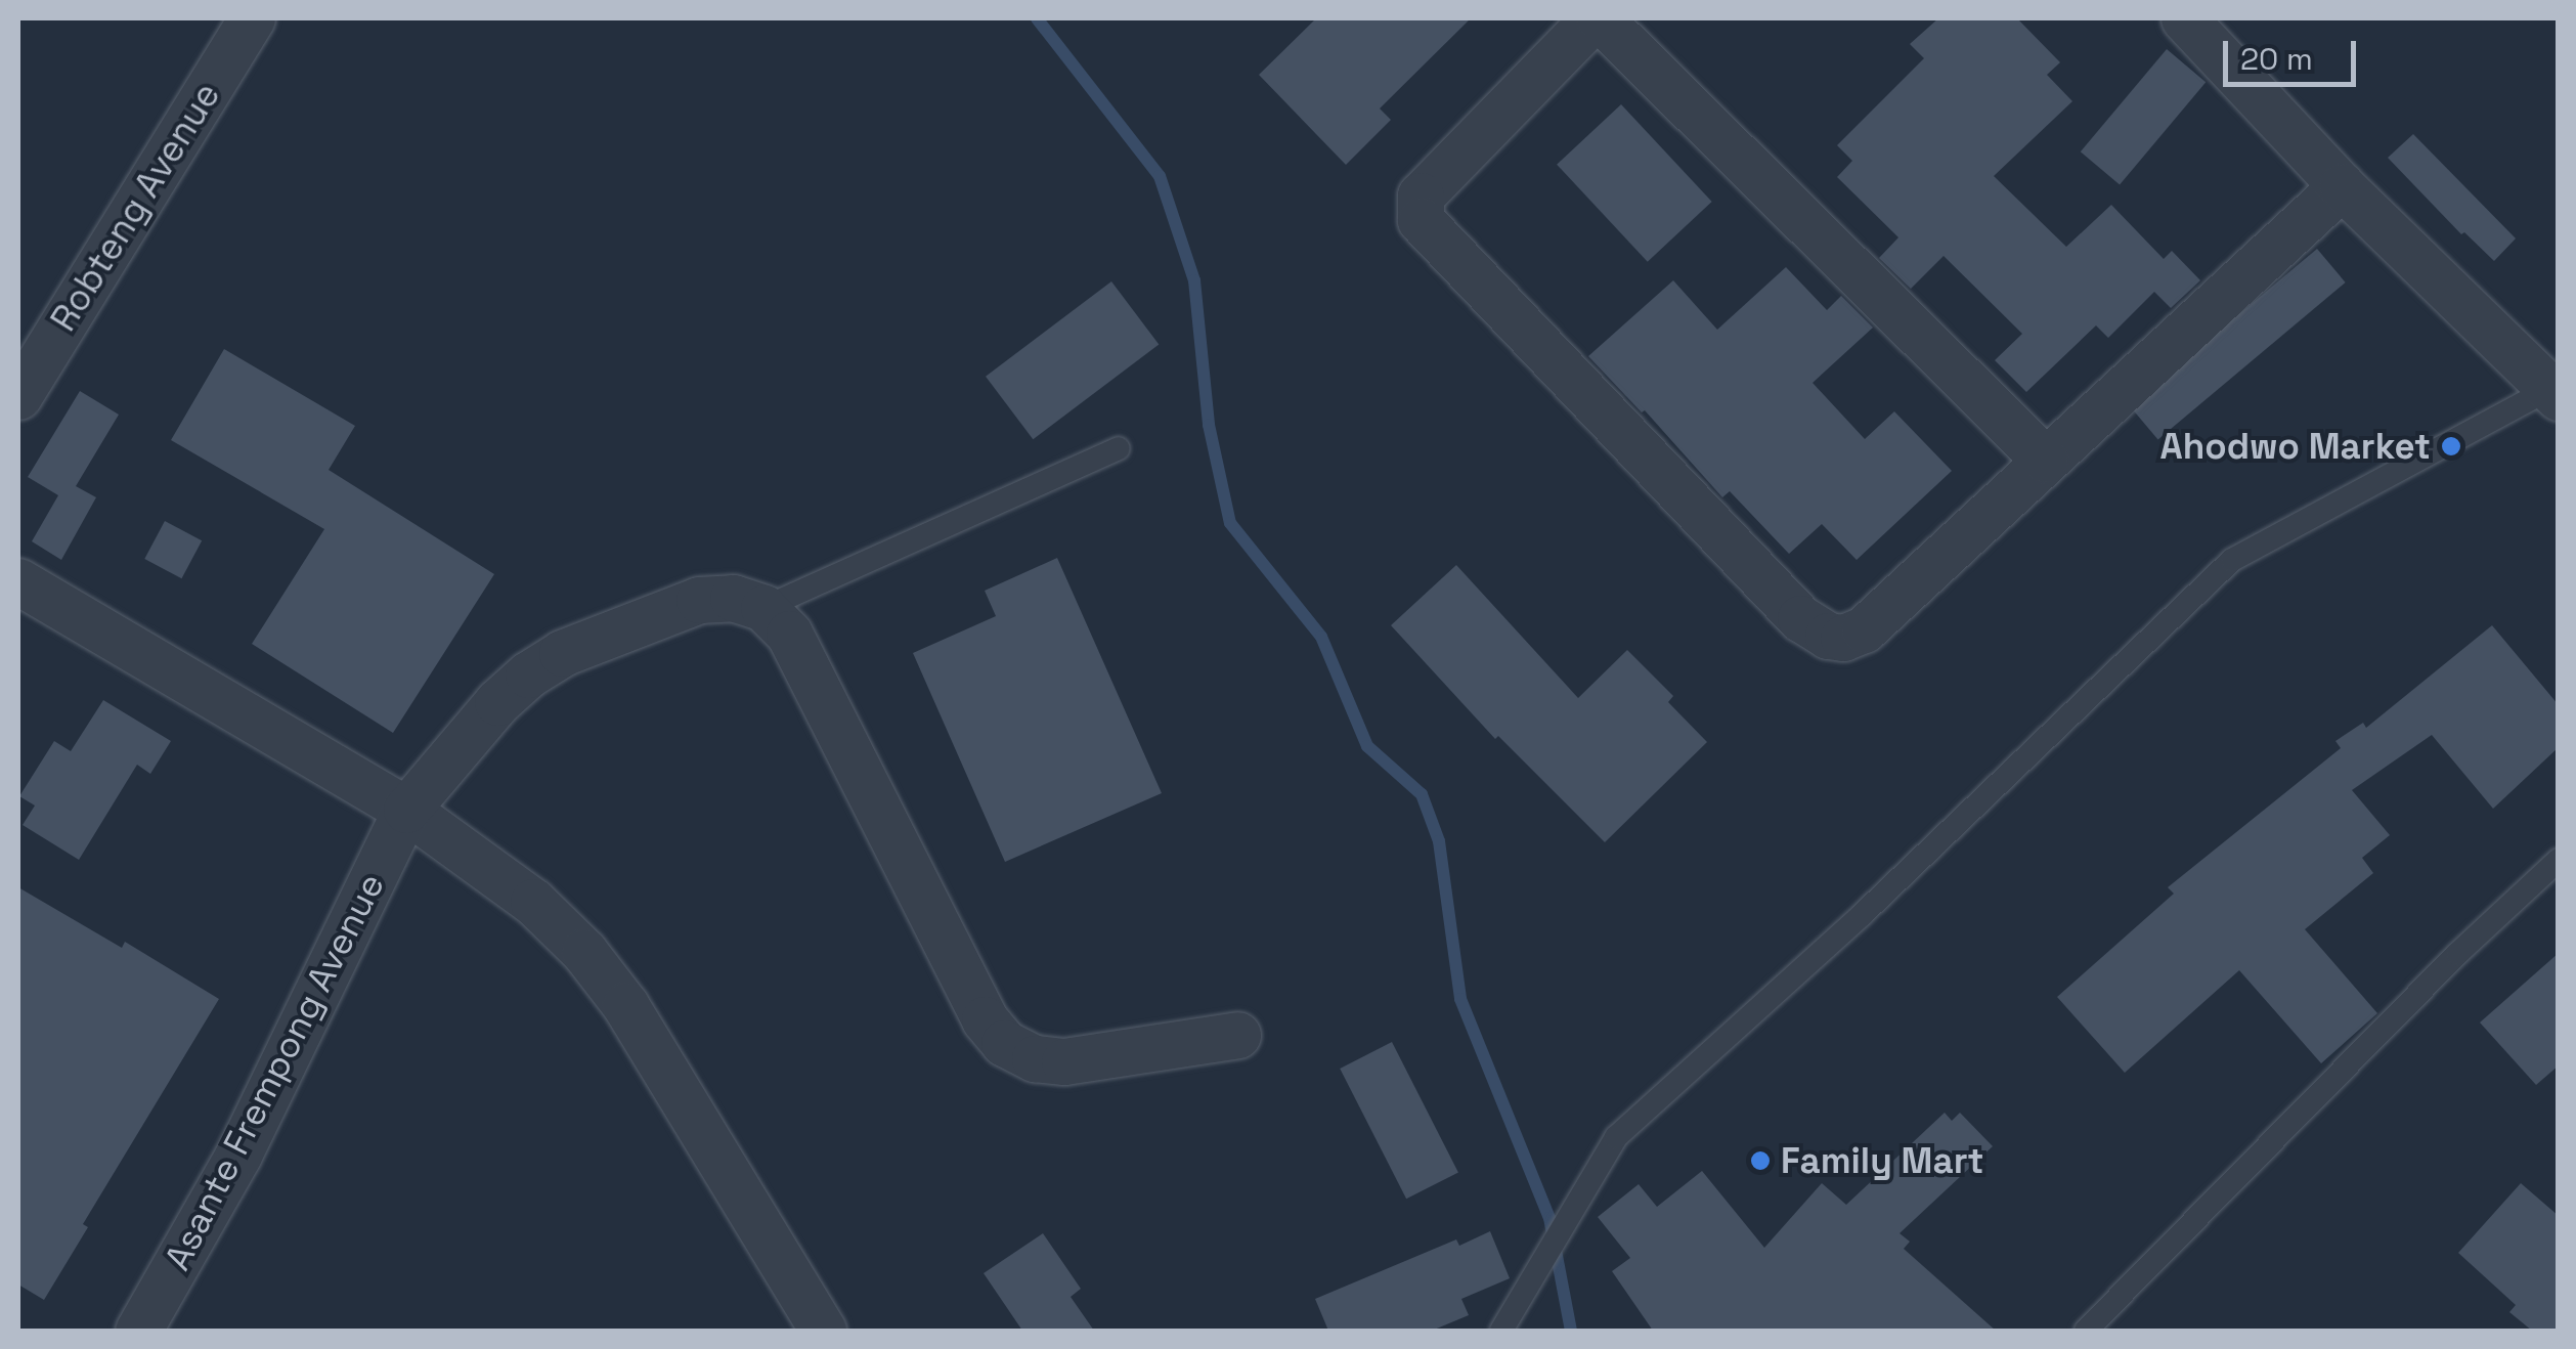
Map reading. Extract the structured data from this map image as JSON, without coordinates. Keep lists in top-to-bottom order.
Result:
{
  "streets": {
    "street": ["Robteng Avenue", "Asante Frempong Avenue"]
  },
  "places": ["Ahodwo Market", "Family Mart"],
  "scale_bar": "20 m"
}
